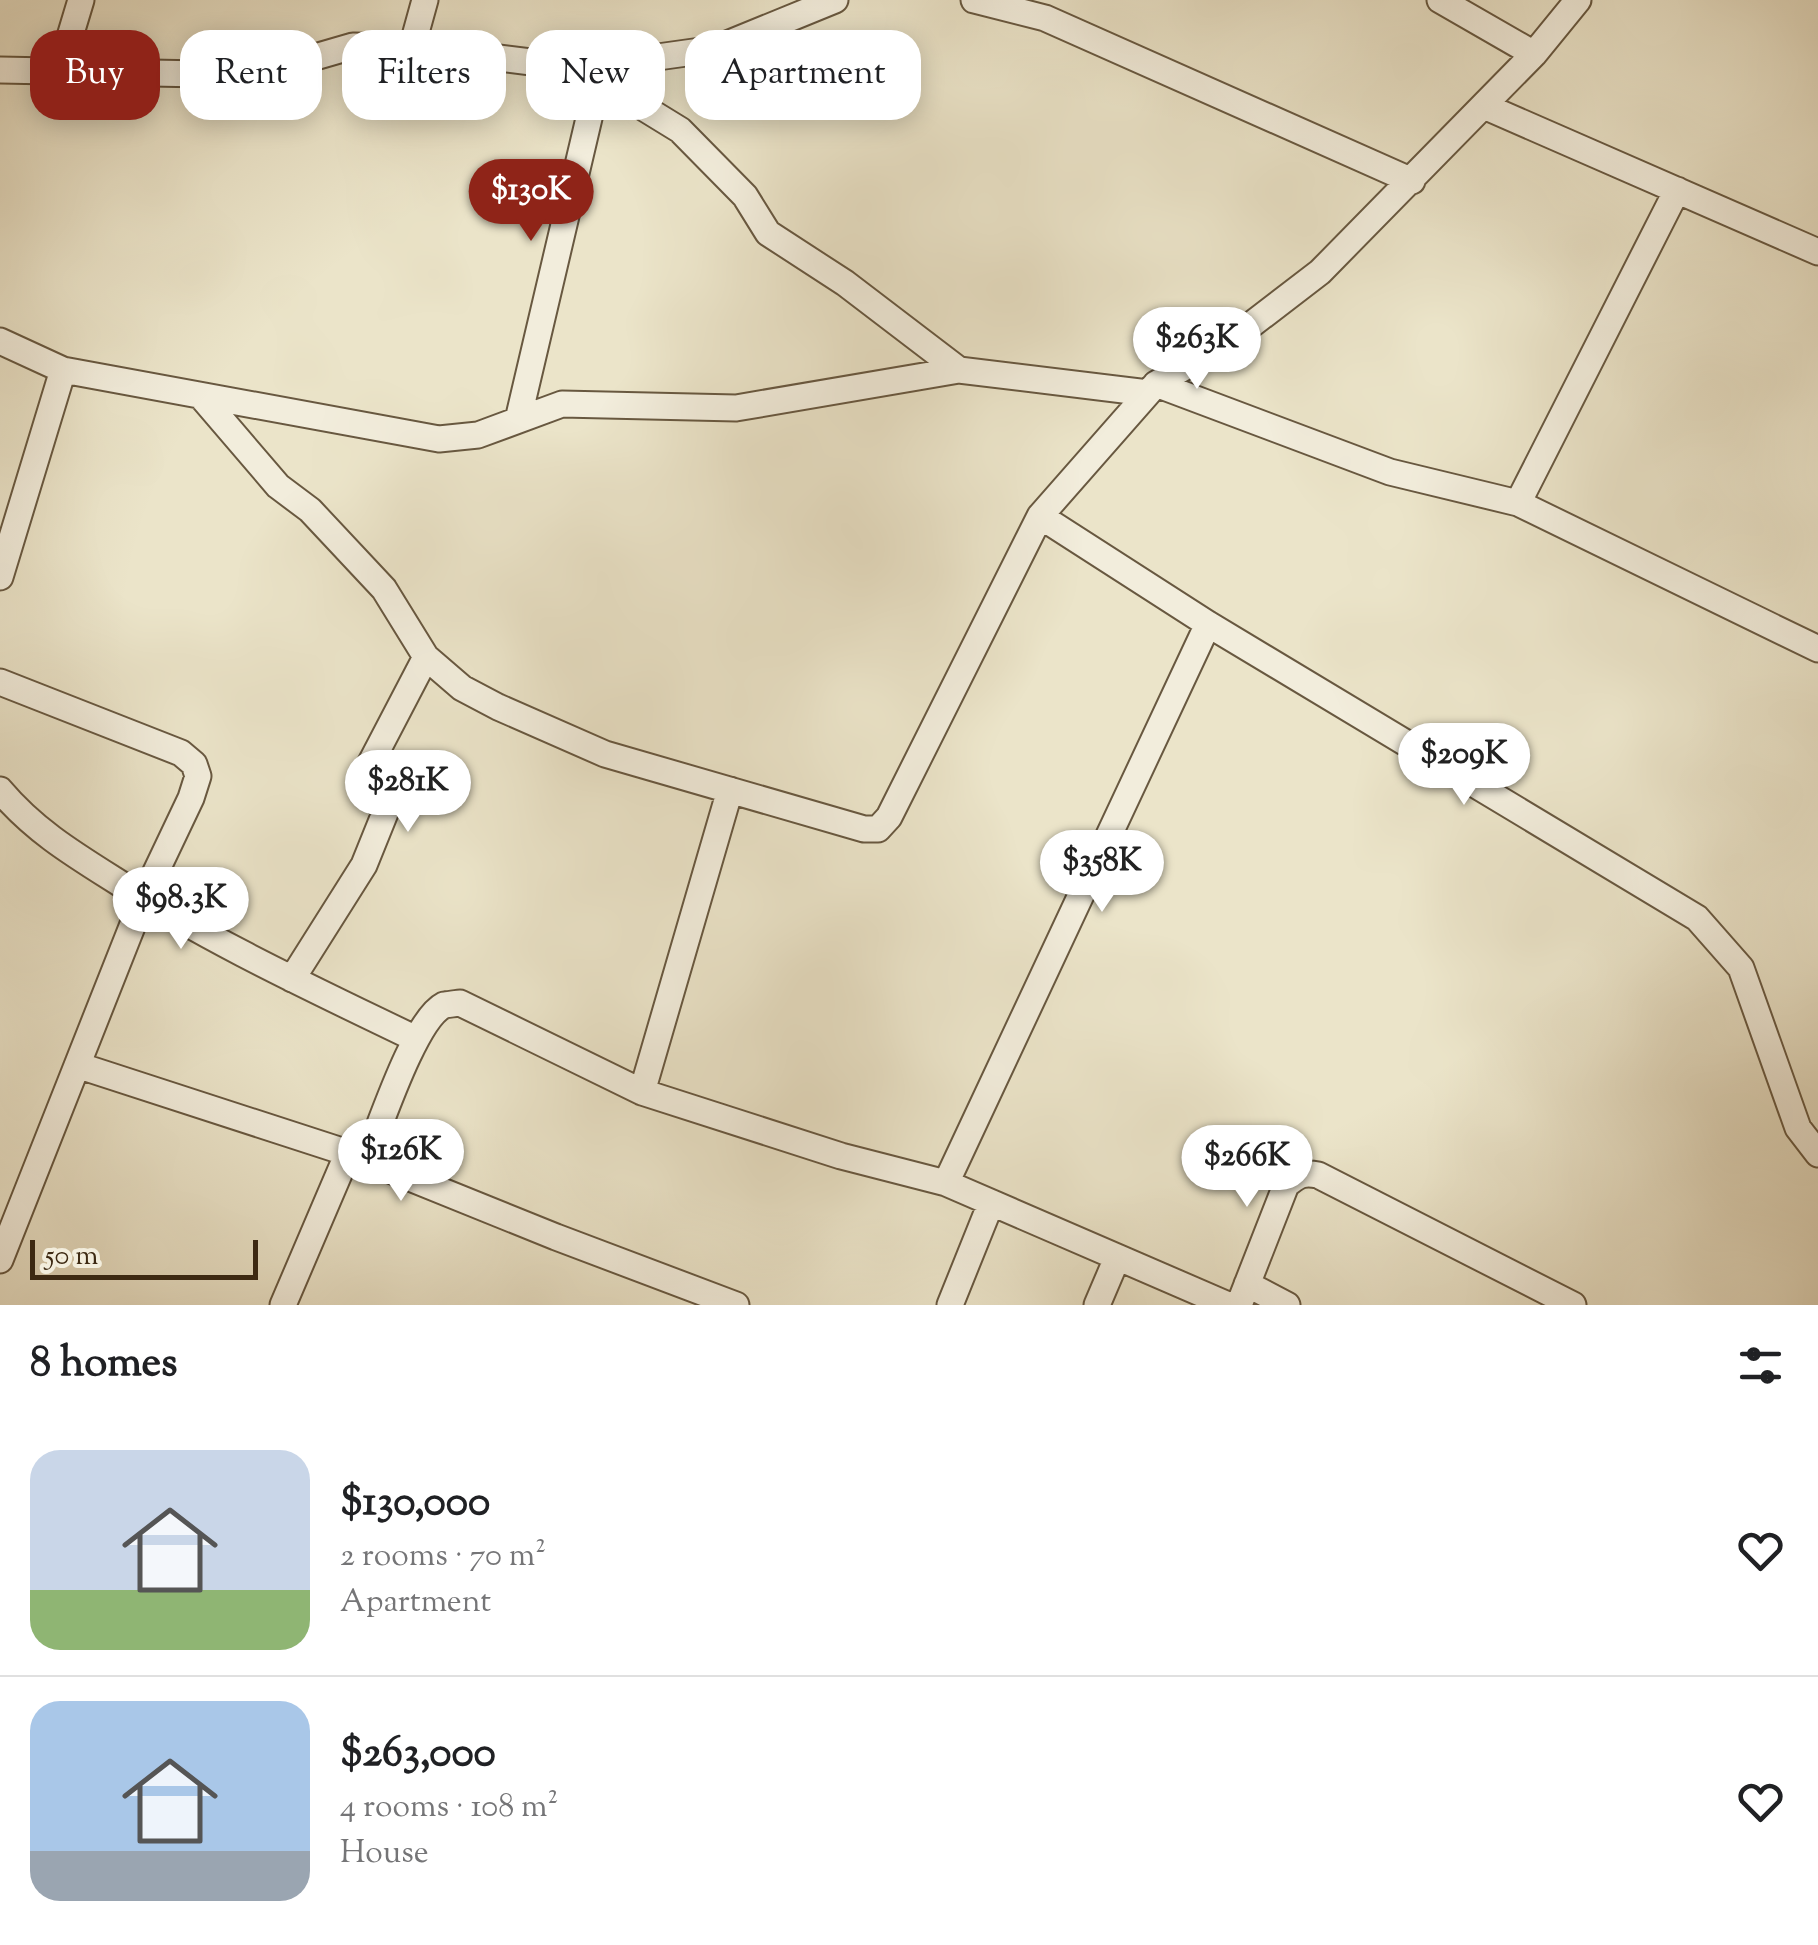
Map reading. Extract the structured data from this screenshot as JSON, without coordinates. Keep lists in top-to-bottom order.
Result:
{
  "scale_bar": "50 m",
  "page": {
    "chip": [
      "Buy",
      "Rent",
      "Filters",
      "New",
      "Apartment"
    ],
    "price": [
      "$130K",
      "$263K",
      "$209K",
      "$281K",
      "$358K",
      "$98.3K",
      "$126K",
      "$266K"
    ],
    "scale": "50 m",
    "heading": "8 homes",
    "list": [
      {
        "name": "$130,000",
        "note": "2 rooms · 70 m² · Apartment"
      },
      {
        "name": "$263,000",
        "note": "4 rooms · 108 m² · House"
      }
    ]
  }
}
